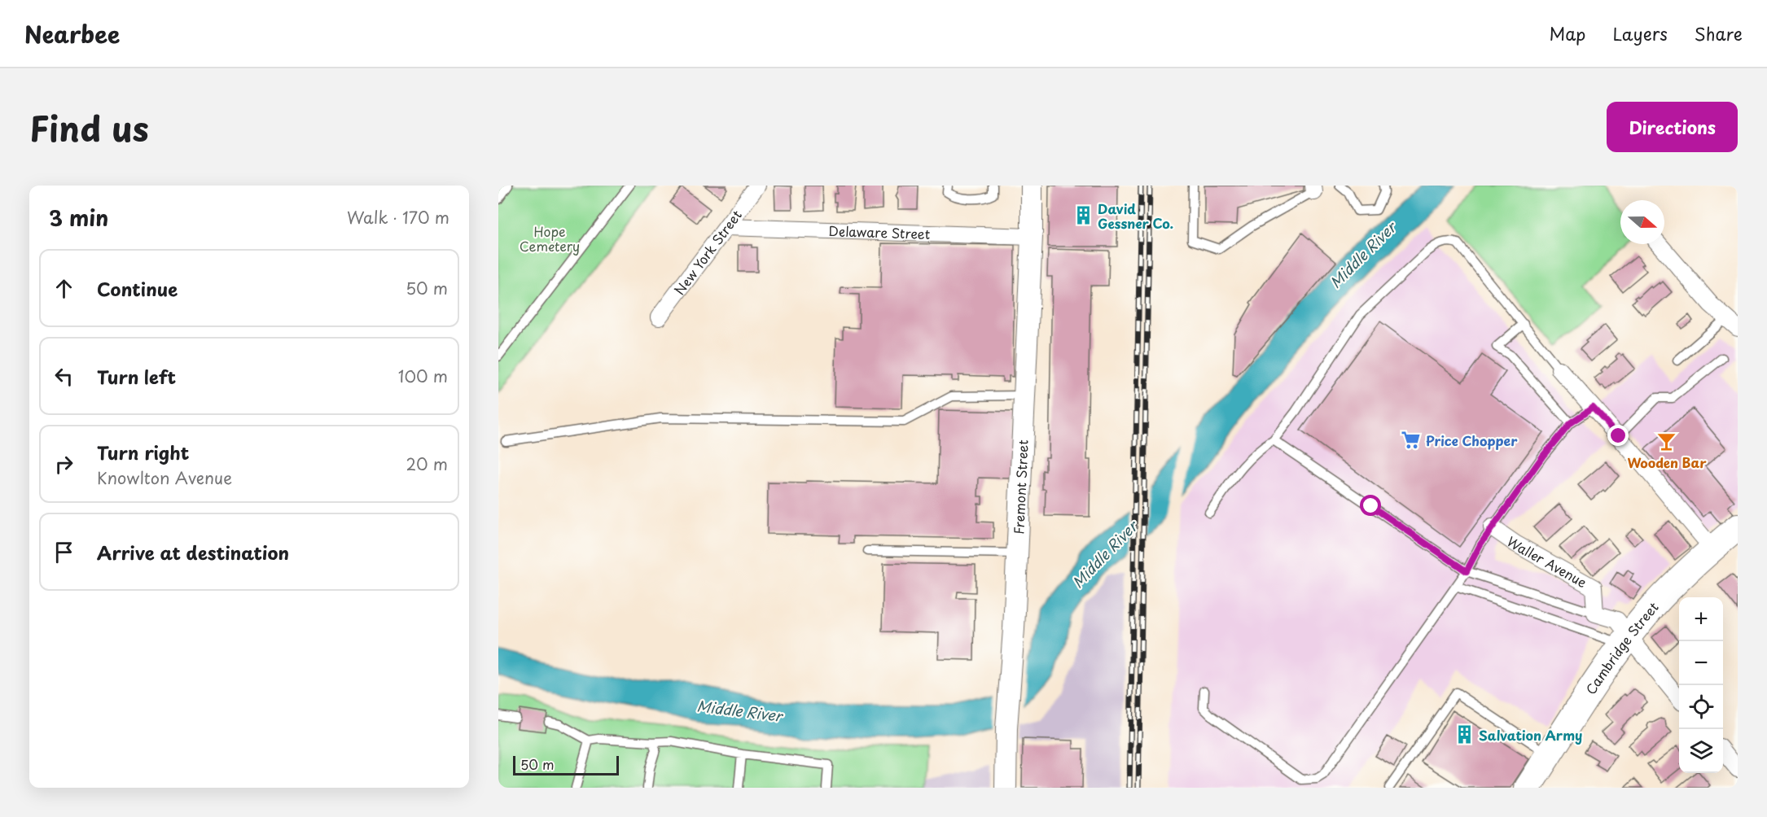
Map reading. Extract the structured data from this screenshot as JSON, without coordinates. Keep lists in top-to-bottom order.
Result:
{
  "streets": {
    "main road": ["Cambridge Street"],
    "street": [
      "Delaware Street",
      "New York Street",
      "Fremont Street",
      "Waller Avenue"
    ]
  },
  "crossings": [
    ["Delaware Street", "New York Street"],
    ["Delaware Street", "Fremont Street"]
  ],
  "water": ["Middle River"],
  "parks": ["Hope Cemetery"],
  "places": {
    "building": ["David Gessner Co.", "Salvation Army"],
    "supermarket": ["Price Chopper"],
    "bar": ["Wooden Bar"]
  },
  "scale_bar": "50 m",
  "north": "right",
  "page": {
    "header": "Nearbee",
    "nav": ["Map", "Layers", "Share"],
    "title": "Find us",
    "buttons": "Directions",
    "heading": ["3 min", "Walk · 170 m"],
    "list": [
      ["Continue", "50 m"],
      ["Turn left", "100 m"],
      ["Turn right", "Knowlton Avenue", "20 m"],
      "Arrive at destination"
    ],
    "map_buttons": ["+", "−"],
    "scale": "50 m"
  }
}
